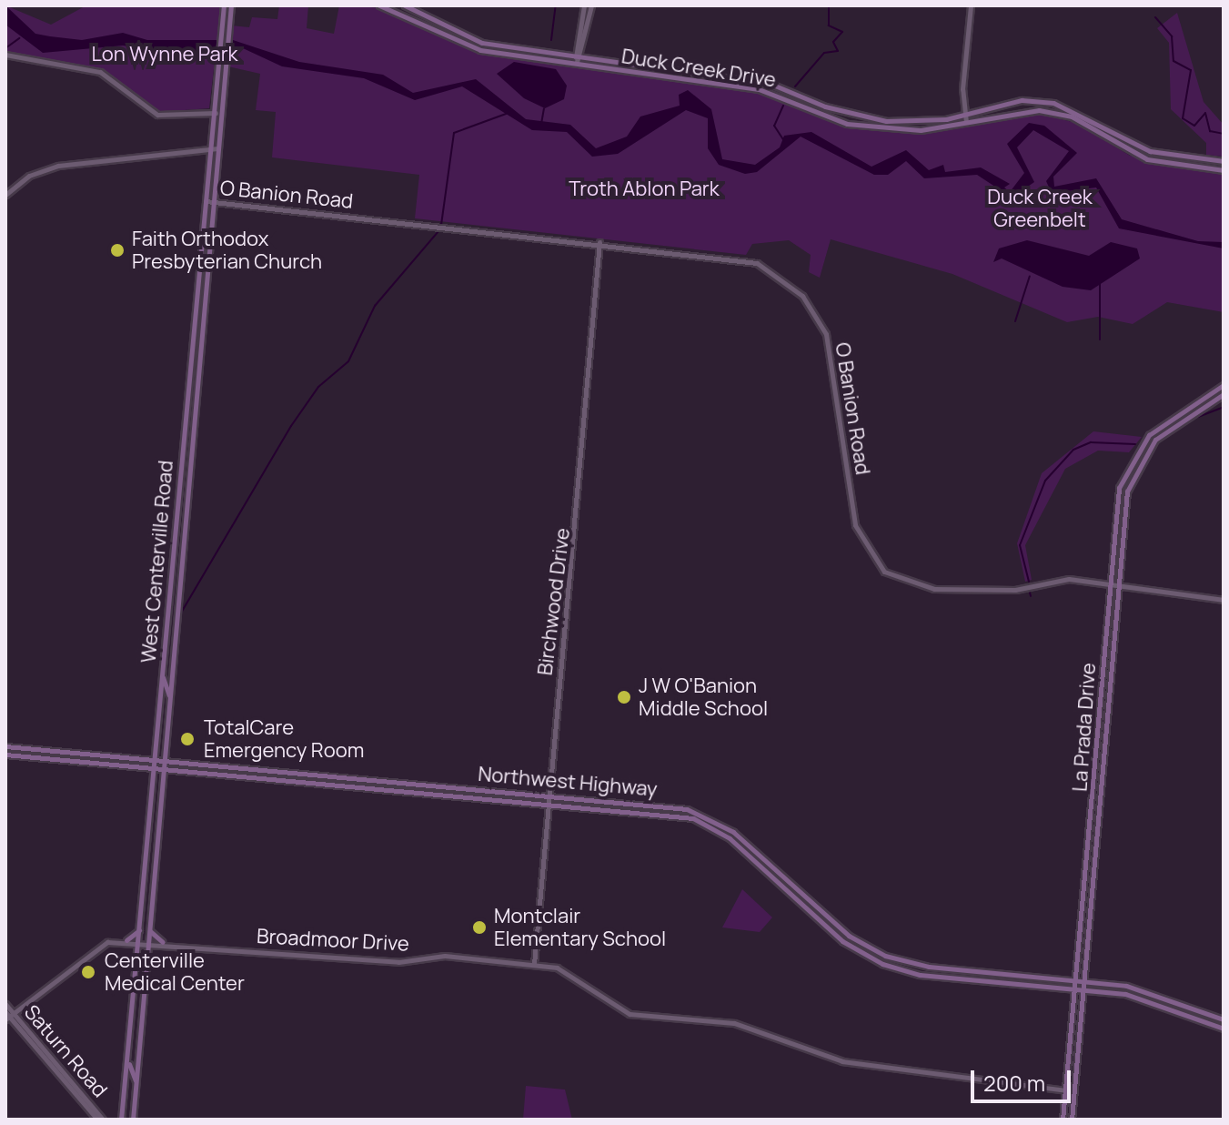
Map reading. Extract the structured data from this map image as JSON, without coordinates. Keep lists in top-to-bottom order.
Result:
{
  "streets": {
    "main road": [
      "Duck Creek Drive",
      "West Centerville Road",
      "La Prada Drive",
      "Northwest Highway"
    ],
    "street": [
      "O Banion Road",
      "Birchwood Drive",
      "Broadmoor Drive",
      "Saturn Road"
    ]
  },
  "crossings": [
    ["O Banion Road", "West Centerville Road"],
    ["O Banion Road", "Birchwood Drive"],
    ["O Banion Road", "La Prada Drive"],
    ["West Centerville Road", "Northwest Highway"],
    ["West Centerville Road", "Broadmoor Drive"],
    ["Birchwood Drive", "Northwest Highway"],
    ["Birchwood Drive", "Broadmoor Drive"],
    ["La Prada Drive", "Northwest Highway"],
    ["La Prada Drive", "Broadmoor Drive"],
    ["Broadmoor Drive", "Saturn Road"]
  ],
  "parks": ["Lon Wynne Park", "Troth Ablon Park", "Duck Creek Greenbelt"],
  "places": [
    "Faith Orthodox Presbyterian Church",
    "J W O'Banion Middle School",
    "TotalCare Emergency Room",
    "Montclair Elementary School",
    "Centerville Medical Center"
  ],
  "scale_bar": "200 m"
}
